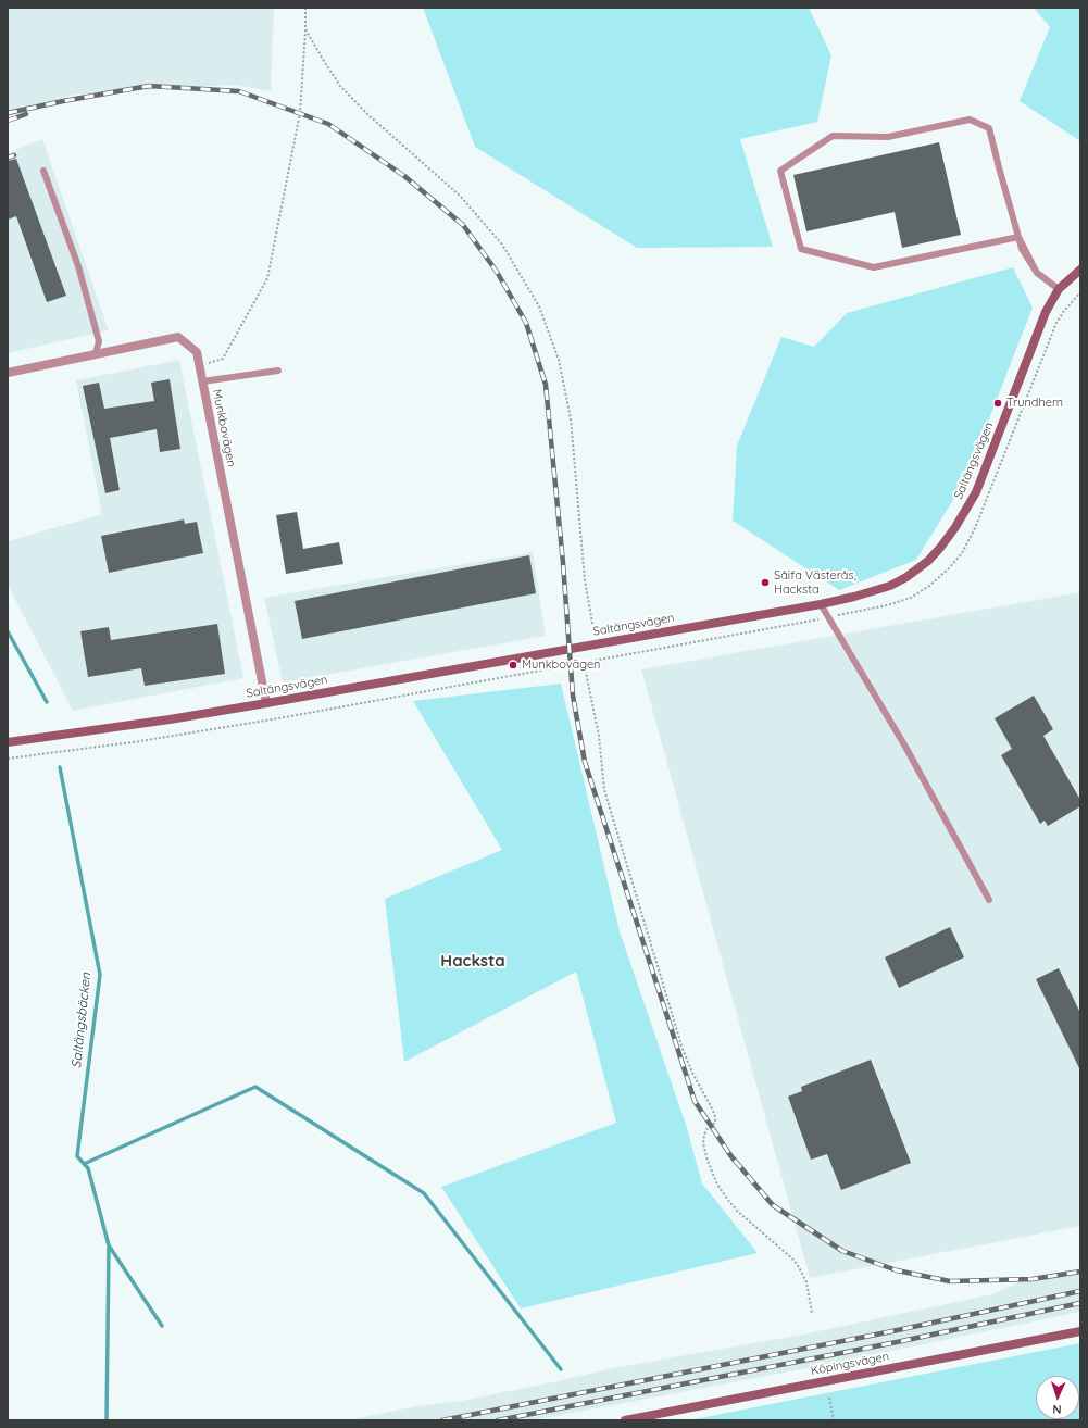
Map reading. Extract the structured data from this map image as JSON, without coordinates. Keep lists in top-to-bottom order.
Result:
{
  "streets": {
    "street": ["Munkbovägen", "Saltängsvägen", "Köpingsvägen"]
  },
  "crossings": [
    ["Munkbovägen", "Saltängsvägen"]
  ],
  "districts": ["Hacksta"],
  "water": ["Saltängsbäcken"],
  "places": ["Trundhem", "Såifa Västerås, Hacksta", "Munkbovägen"],
  "north": "bottom"
}
